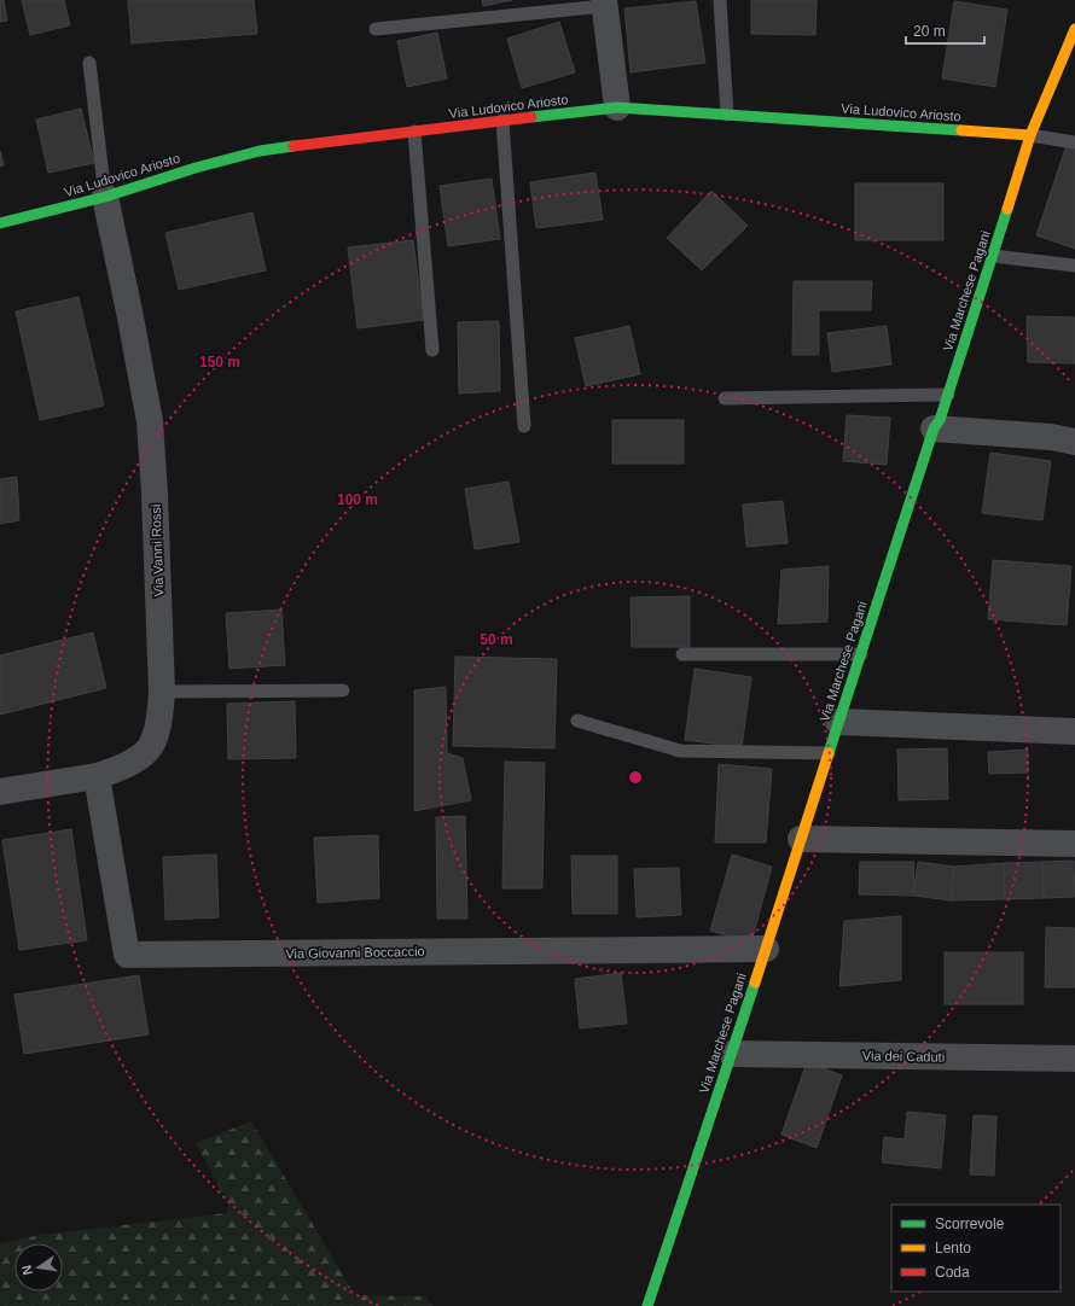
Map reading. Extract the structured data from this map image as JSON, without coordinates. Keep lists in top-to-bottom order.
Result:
{
  "streets": {
    "street": [
      "Via Ludovico Ariosto",
      "Via Marchese Pagani",
      "Via Vanni Rossi",
      "Via Giovanni Boccaccio",
      "Via dei Caduti"
    ]
  },
  "crossings": [
    ["Via Ludovico Ariosto", "Via Marchese Pagani"],
    ["Via Ludovico Ariosto", "Via Vanni Rossi"],
    ["Via Marchese Pagani", "Via Giovanni Boccaccio"],
    ["Via Marchese Pagani", "Via dei Caduti"],
    ["Via Vanni Rossi", "Via Giovanni Boccaccio"]
  ],
  "legend": ["Scorrevole", "Lento", "Coda"],
  "scale_bar": "20 m",
  "north": "left",
  "rings": ["150 m", "100 m", "50 m"]
}
